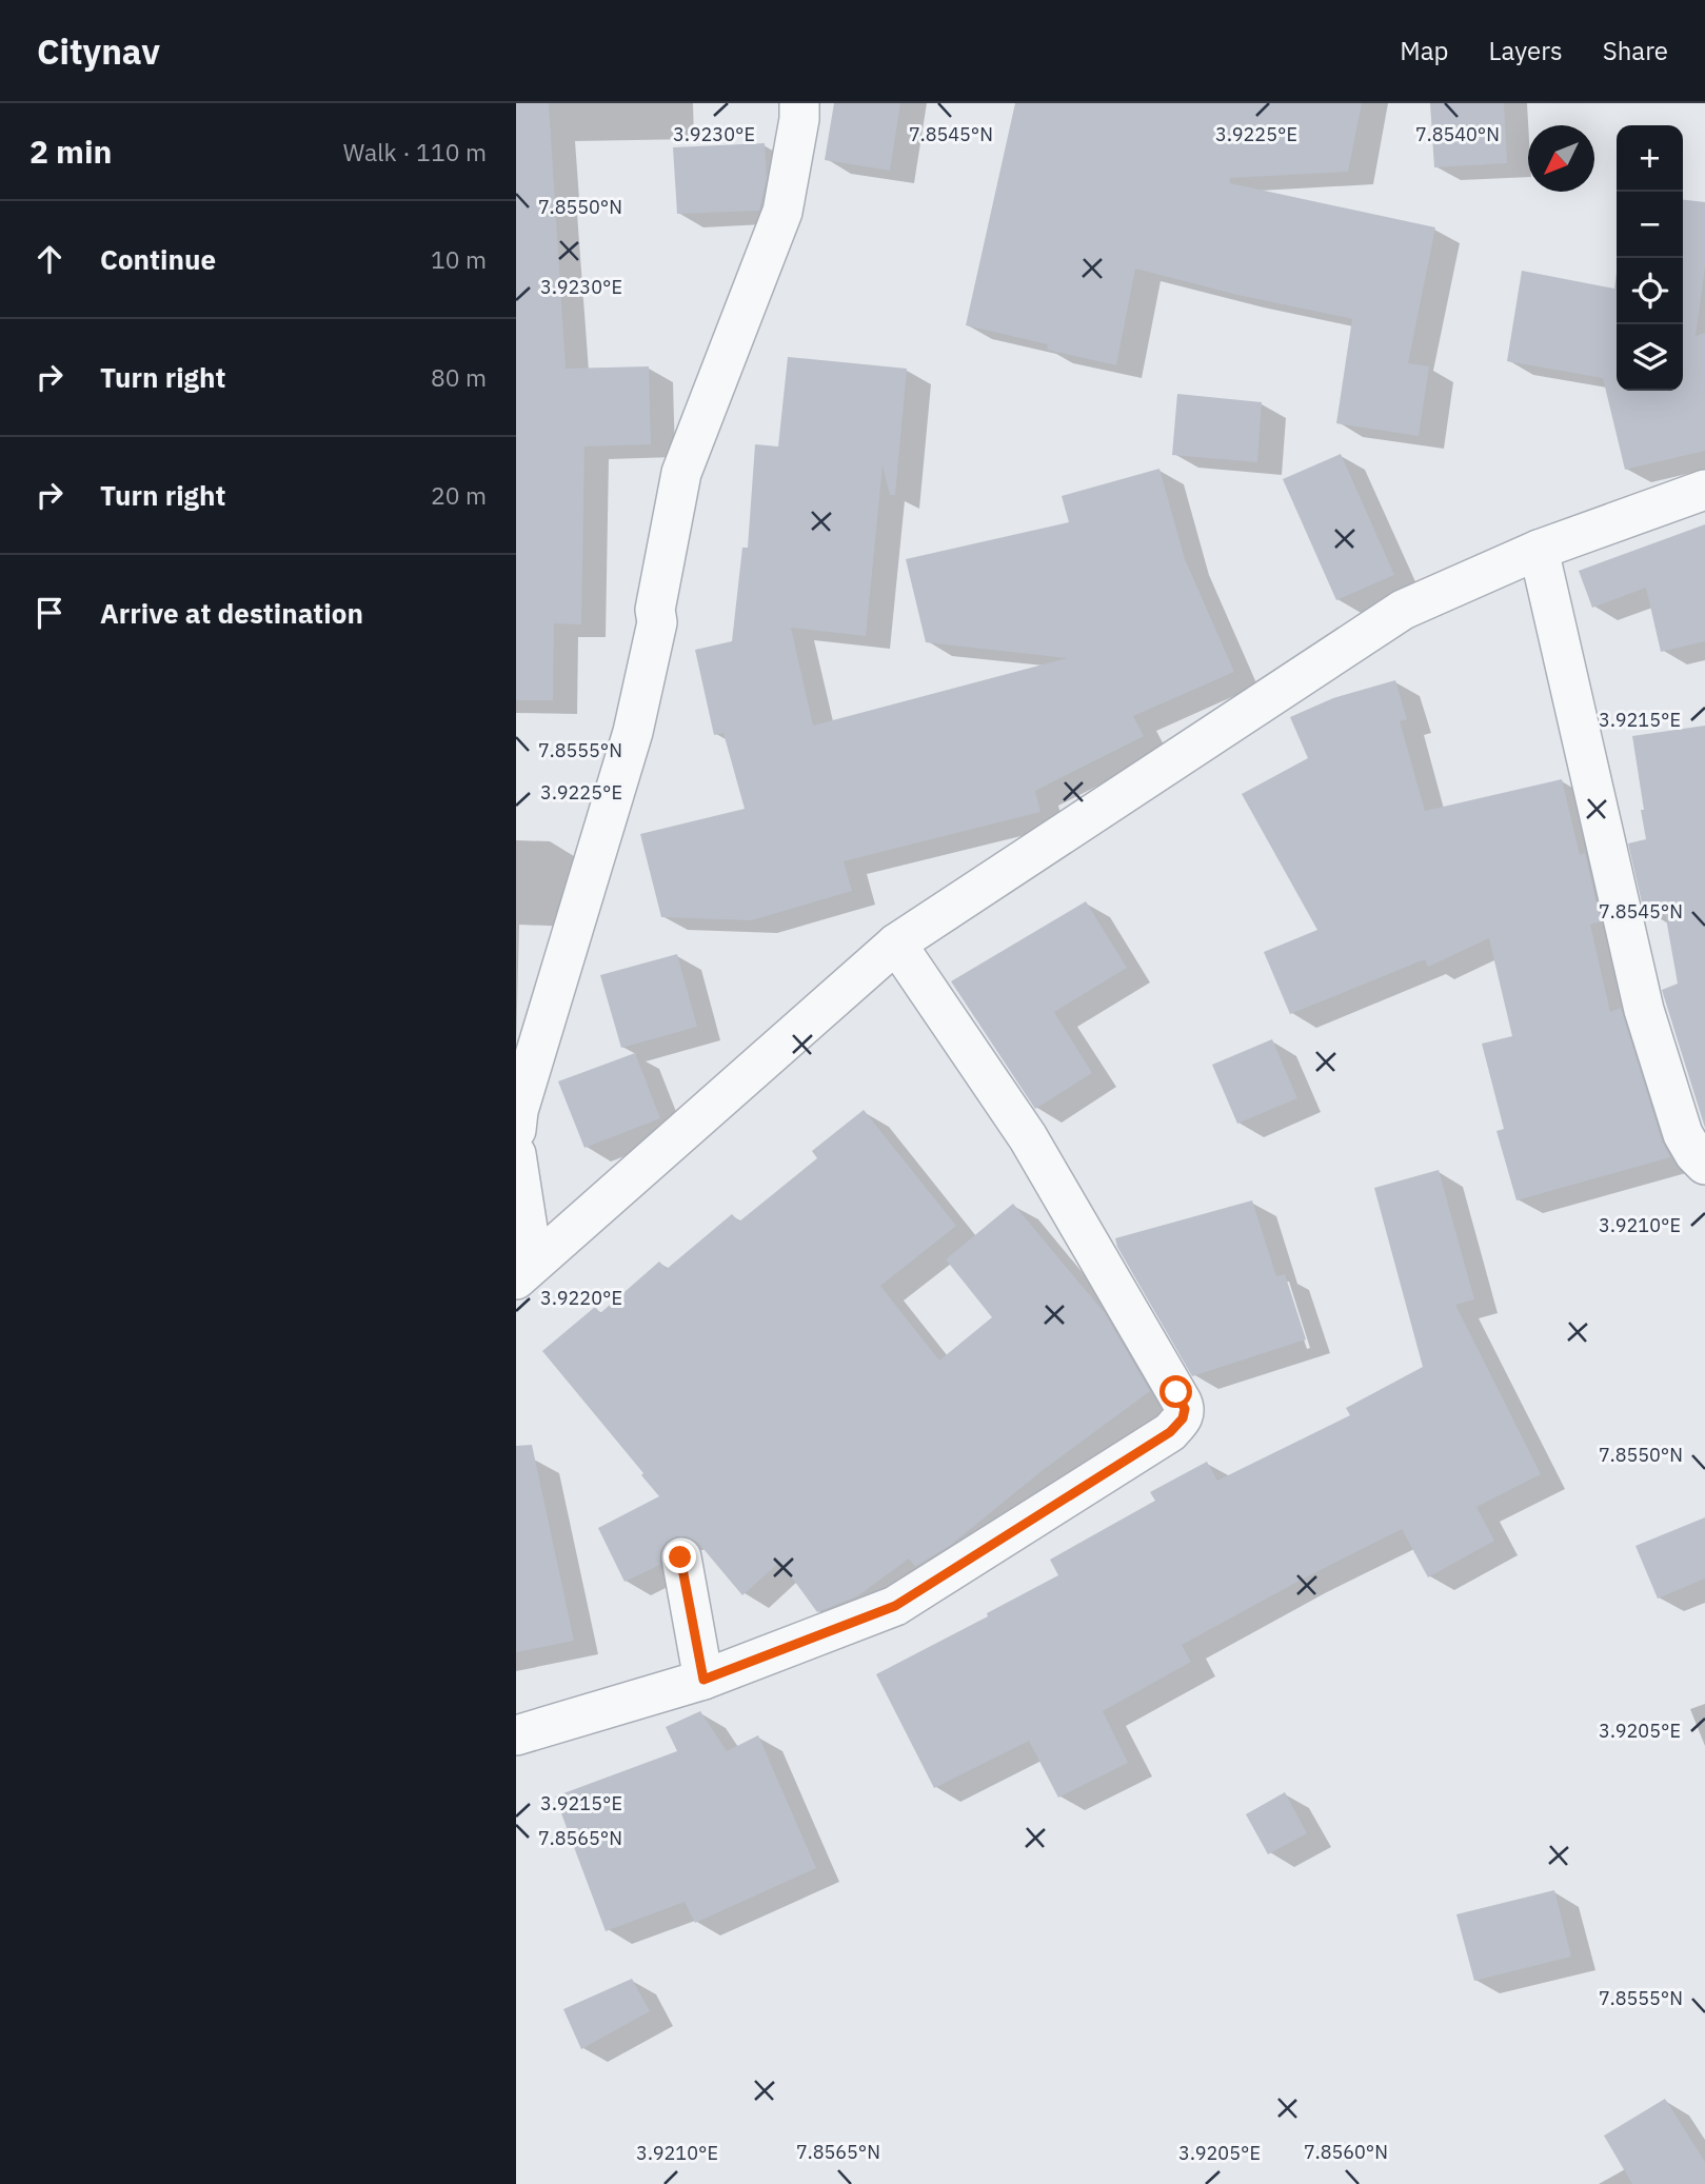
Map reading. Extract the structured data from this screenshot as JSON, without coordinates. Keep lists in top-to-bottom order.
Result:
{
  "north": "bottom left",
  "page": {
    "header": "Citynav",
    "nav": ["Map", "Layers", "Share"],
    "heading": ["2 min", "Walk · 110 m"],
    "map_buttons": ["+", "−"],
    "list": [
      ["Continue", "10 m"],
      ["Turn right", "80 m"],
      ["Turn right", "20 m"],
      "Arrive at destination"
    ]
  },
  "coordinates": [
    "3.9230°E",
    "3.9225°E",
    "7.8545°N",
    "7.8540°N",
    "7.8550°N",
    "3.9215°E",
    "7.8555°N",
    "3.9210°E",
    "3.9220°E",
    "3.9205°E",
    "7.8565°N",
    "7.8560°N"
  ]
}
